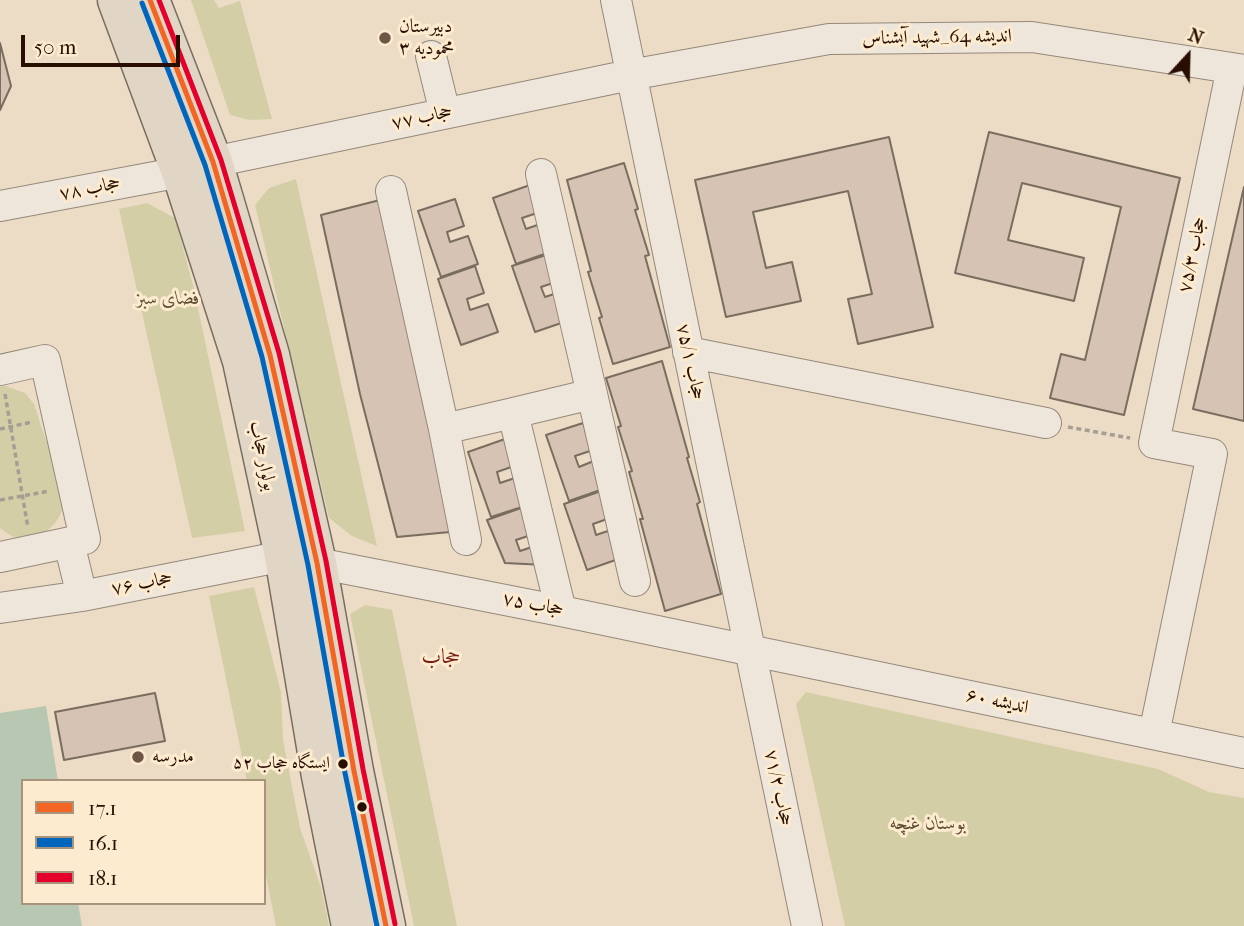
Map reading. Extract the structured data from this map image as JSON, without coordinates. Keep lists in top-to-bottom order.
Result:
{
  "streets": {
    "main road": ["بولوار حجاب"],
    "street": [
      "اندیشه 64_شهید آبشناس",
      "حجاب ۷۷",
      "حجاب ۷۸",
      "حجاب ۷۵/۳",
      "حجاب ۷۵/۱",
      "حجاب ۷۶",
      "حجاب ۷۵",
      "اندیشه ۶۰",
      "حجاب ۷۱/۲"
    ]
  },
  "crossings": [
    ["اندیشه 64_شهید آبشناس", "حجاب ۷۷"],
    ["اندیشه 64_شهید آبشناس", "حجاب ۷۵/۳"],
    ["اندیشه 64_شهید آبشناس", "حجاب ۷۵/۱"],
    ["حجاب ۷۷", "حجاب ۷۸"],
    ["حجاب ۷۷", "حجاب ۷۵/۱"],
    ["حجاب ۷۷", "بولوار حجاب"],
    ["حجاب ۷۸", "بولوار حجاب"],
    ["حجاب ۷۵/۱", "حجاب ۷۵"],
    ["حجاب ۷۵/۱", "اندیشه ۶۰"],
    ["حجاب ۷۵/۱", "حجاب ۷۱/۲"],
    ["بولوار حجاب", "حجاب ۷۶"],
    ["بولوار حجاب", "حجاب ۷۵"],
    ["حجاب ۷۶", "حجاب ۷۵"],
    ["حجاب ۷۵", "اندیشه ۶۰"],
    ["حجاب ۷۵", "حجاب ۷۱/۲"],
    ["اندیشه ۶۰", "حجاب ۷۱/۲"]
  ],
  "districts": ["حجاب"],
  "parks": ["فضای سبز", "بوستان غنچه"],
  "places": ["دبیرستان محمودیه ۳", "مدرسه", "ایستگاه حجاب ۵۲"],
  "lines": ["transit line 17.1", "transit line 18.1", "transit line 16.1"],
  "legend": ["17.1", "16.1", "18.1"],
  "scale_bar": "50 m",
  "north": "top"
}
